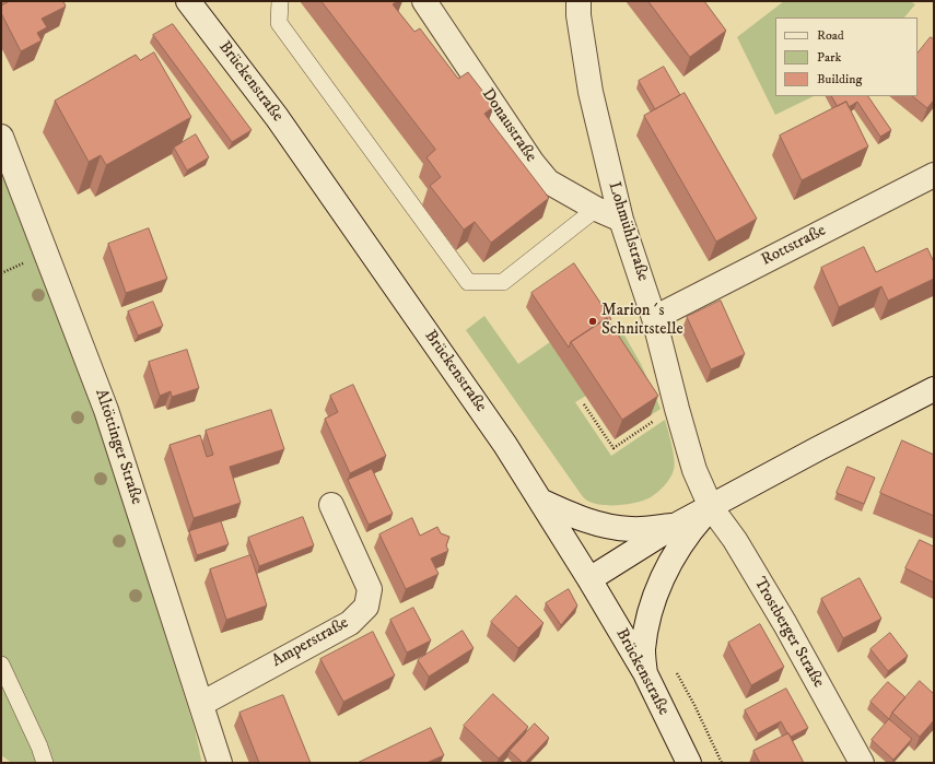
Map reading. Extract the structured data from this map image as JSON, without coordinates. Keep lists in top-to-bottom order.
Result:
{
  "streets": {
    "street": [
      "Brückenstraße",
      "Donaustraße",
      "Lohmühlstraße",
      "Rottstraße",
      "Altöttinger Straße",
      "Trostberger Straße",
      "Amperstraße"
    ]
  },
  "crossings": [
    ["Donaustraße", "Lohmühlstraße"],
    ["Lohmühlstraße", "Rottstraße"],
    ["Lohmühlstraße", "Trostberger Straße"],
    ["Altöttinger Straße", "Amperstraße"]
  ],
  "places": ["Marion´s Schnittstelle"],
  "legend": ["Road", "Park", "Building"]
}
